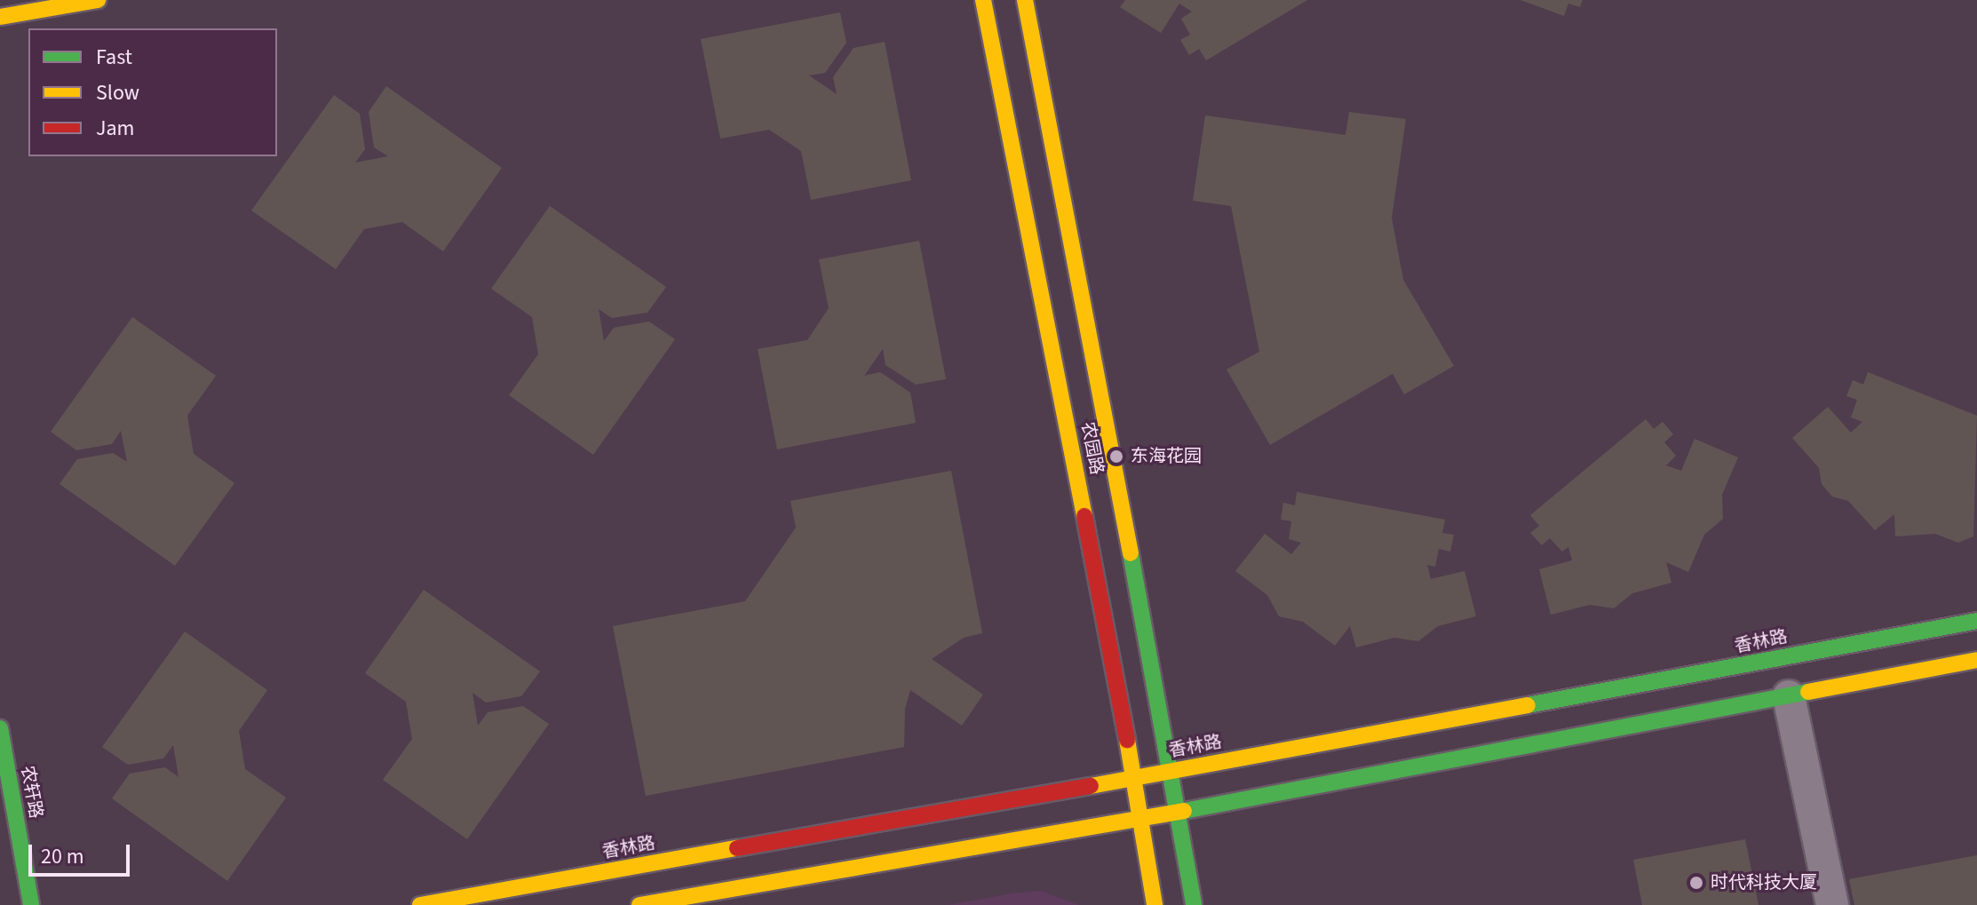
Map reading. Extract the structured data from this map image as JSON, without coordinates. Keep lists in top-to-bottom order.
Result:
{
  "streets": {
    "street": ["农园路", "香林路", "农轩路"]
  },
  "crossings": [
    ["农园路", "香林路"]
  ],
  "places": ["东海花园", "时代科技大厦"],
  "legend": ["Fast", "Slow", "Jam"],
  "scale_bar": "20 m"
}
